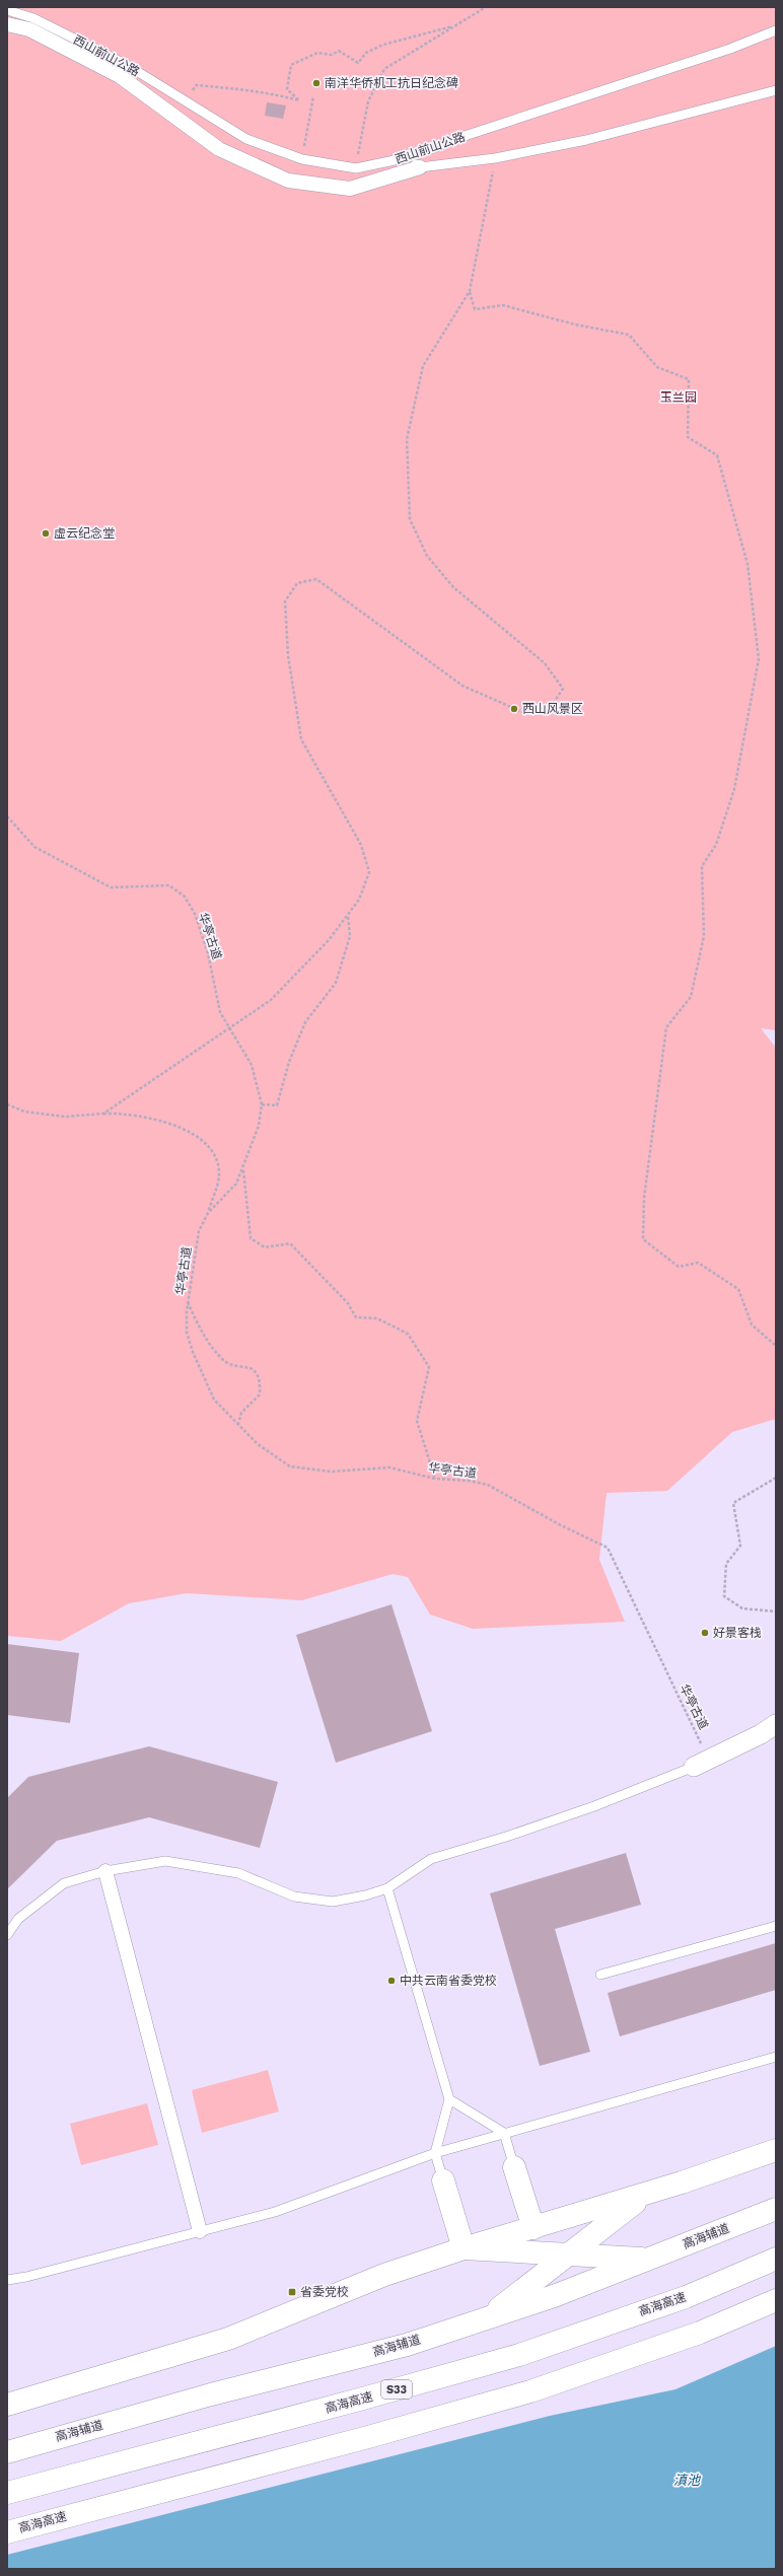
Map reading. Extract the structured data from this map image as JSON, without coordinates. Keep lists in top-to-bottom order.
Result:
{
  "streets": {
    "main road": ["高海辅道", "高海高速", "S33"],
    "lane": ["西山前山公路"],
    "path": ["华亭古道"]
  },
  "water": ["滇池"],
  "parks": ["玉兰园"],
  "places": {
    "other": [
      "南洋华侨机工抗日纪念碑",
      "虚云纪念堂",
      "西山风景区",
      "好景客栈",
      "中共云南省委党校"
    ],
    "transit": ["省委党校"]
  }
}
